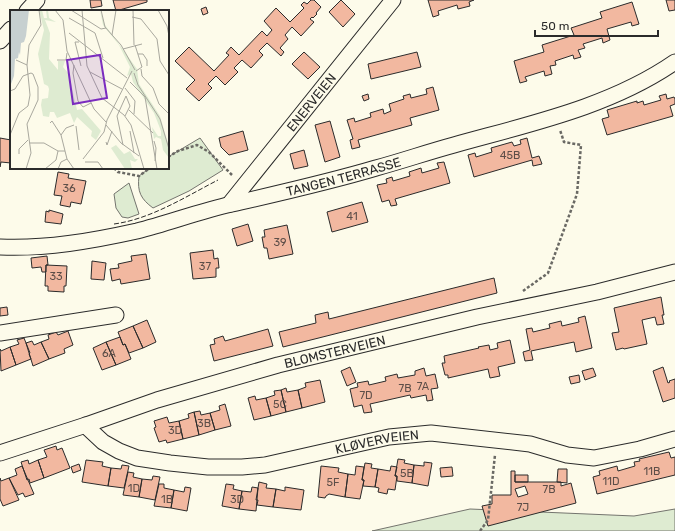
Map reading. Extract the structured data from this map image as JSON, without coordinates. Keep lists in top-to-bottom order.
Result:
{
  "streets": {
    "street": [
      "ENERVEIEN",
      "TANGEN TERRASSE",
      "BLOMSTERVEIEN",
      "KLØVERVEIEN"
    ]
  },
  "crossings": [
    ["ENERVEIEN", "TANGEN TERRASSE"],
    ["BLOMSTERVEIEN", "KLØVERVEIEN"]
  ],
  "house_numbers": [
    "45B",
    "36",
    "41",
    "39",
    "37",
    "33",
    "6A",
    "7A",
    "7B",
    "7D",
    "5C",
    "3B",
    "3D",
    "11B",
    "5B",
    "11D",
    "5F",
    "1D",
    "7B",
    "1B",
    "3D",
    "7J"
  ],
  "scale_bar": "50 m"
}
